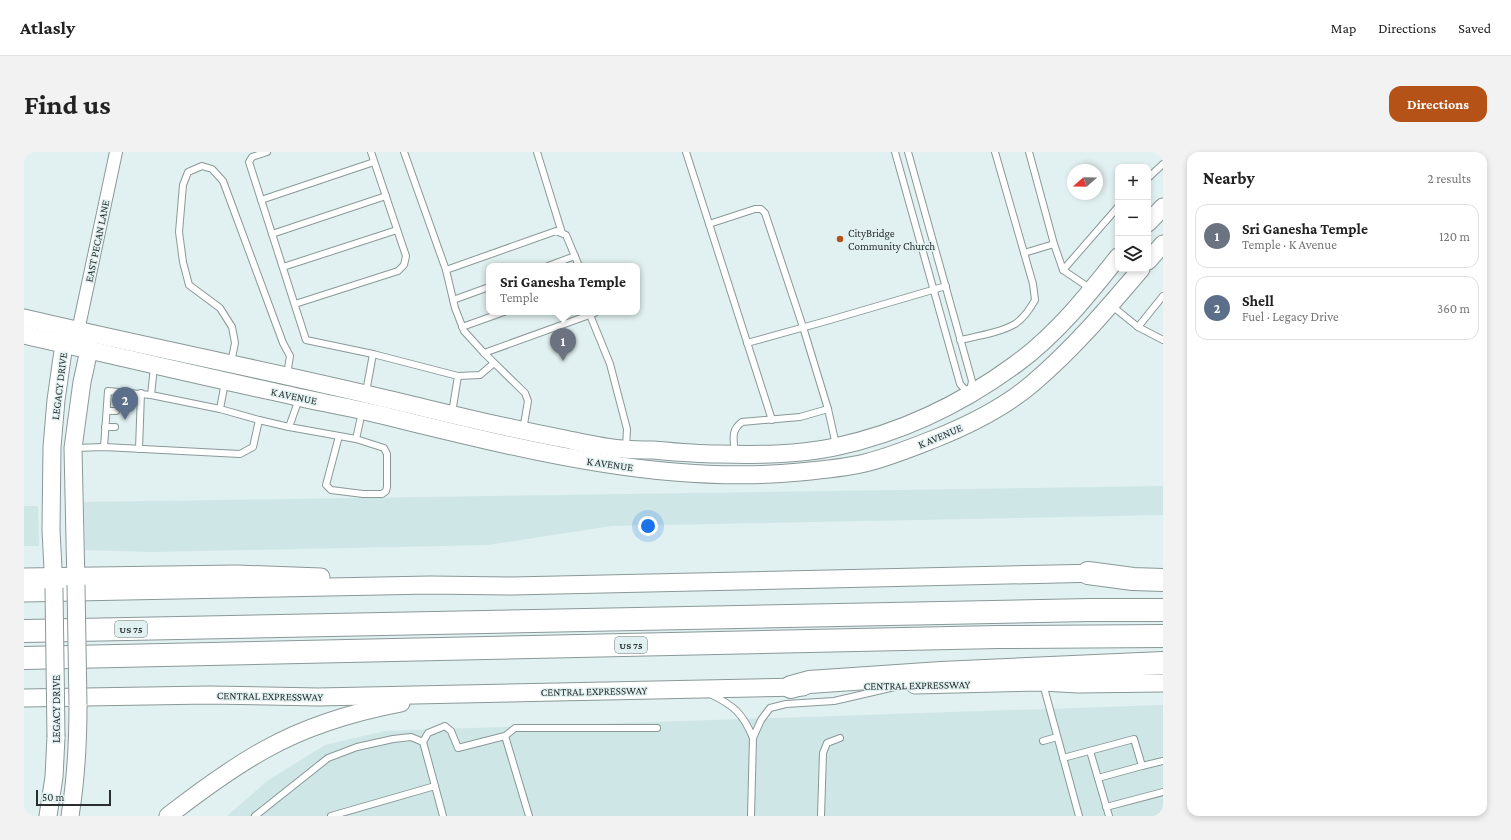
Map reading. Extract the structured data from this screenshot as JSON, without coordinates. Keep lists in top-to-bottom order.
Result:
{
  "streets": {
    "highway": ["US 75"],
    "main road": ["LEGACY DRIVE", "K AVENUE", "CENTRAL EXPRESSWAY"],
    "street": ["EAST PECAN LANE"]
  },
  "crossings": [
    ["EAST PECAN LANE", "LEGACY DRIVE"],
    ["EAST PECAN LANE", "K AVENUE"],
    ["LEGACY DRIVE", "K AVENUE"]
  ],
  "places": ["CityBridge Community Church"],
  "scale_bar": "50 m",
  "north": "left",
  "page": {
    "header": "Atlasly",
    "nav": ["Map", "Directions", "Saved"],
    "buttons": "Directions",
    "title": "Find us",
    "heading": ["Nearby", "2 results"],
    "map_buttons": ["+", "−"],
    "list": [
      {
        "mark": "1",
        "name": "Sri Ganesha Temple",
        "note": "Temple · K Avenue",
        "value": "120 m"
      },
      {
        "mark": "2",
        "name": "Shell",
        "note": "Fuel · Legacy Drive",
        "value": "360 m"
      }
    ],
    "popup": ["Sri Ganesha Temple", "Temple"],
    "pins": ["1", "2"],
    "scale": "50 m"
  }
}
